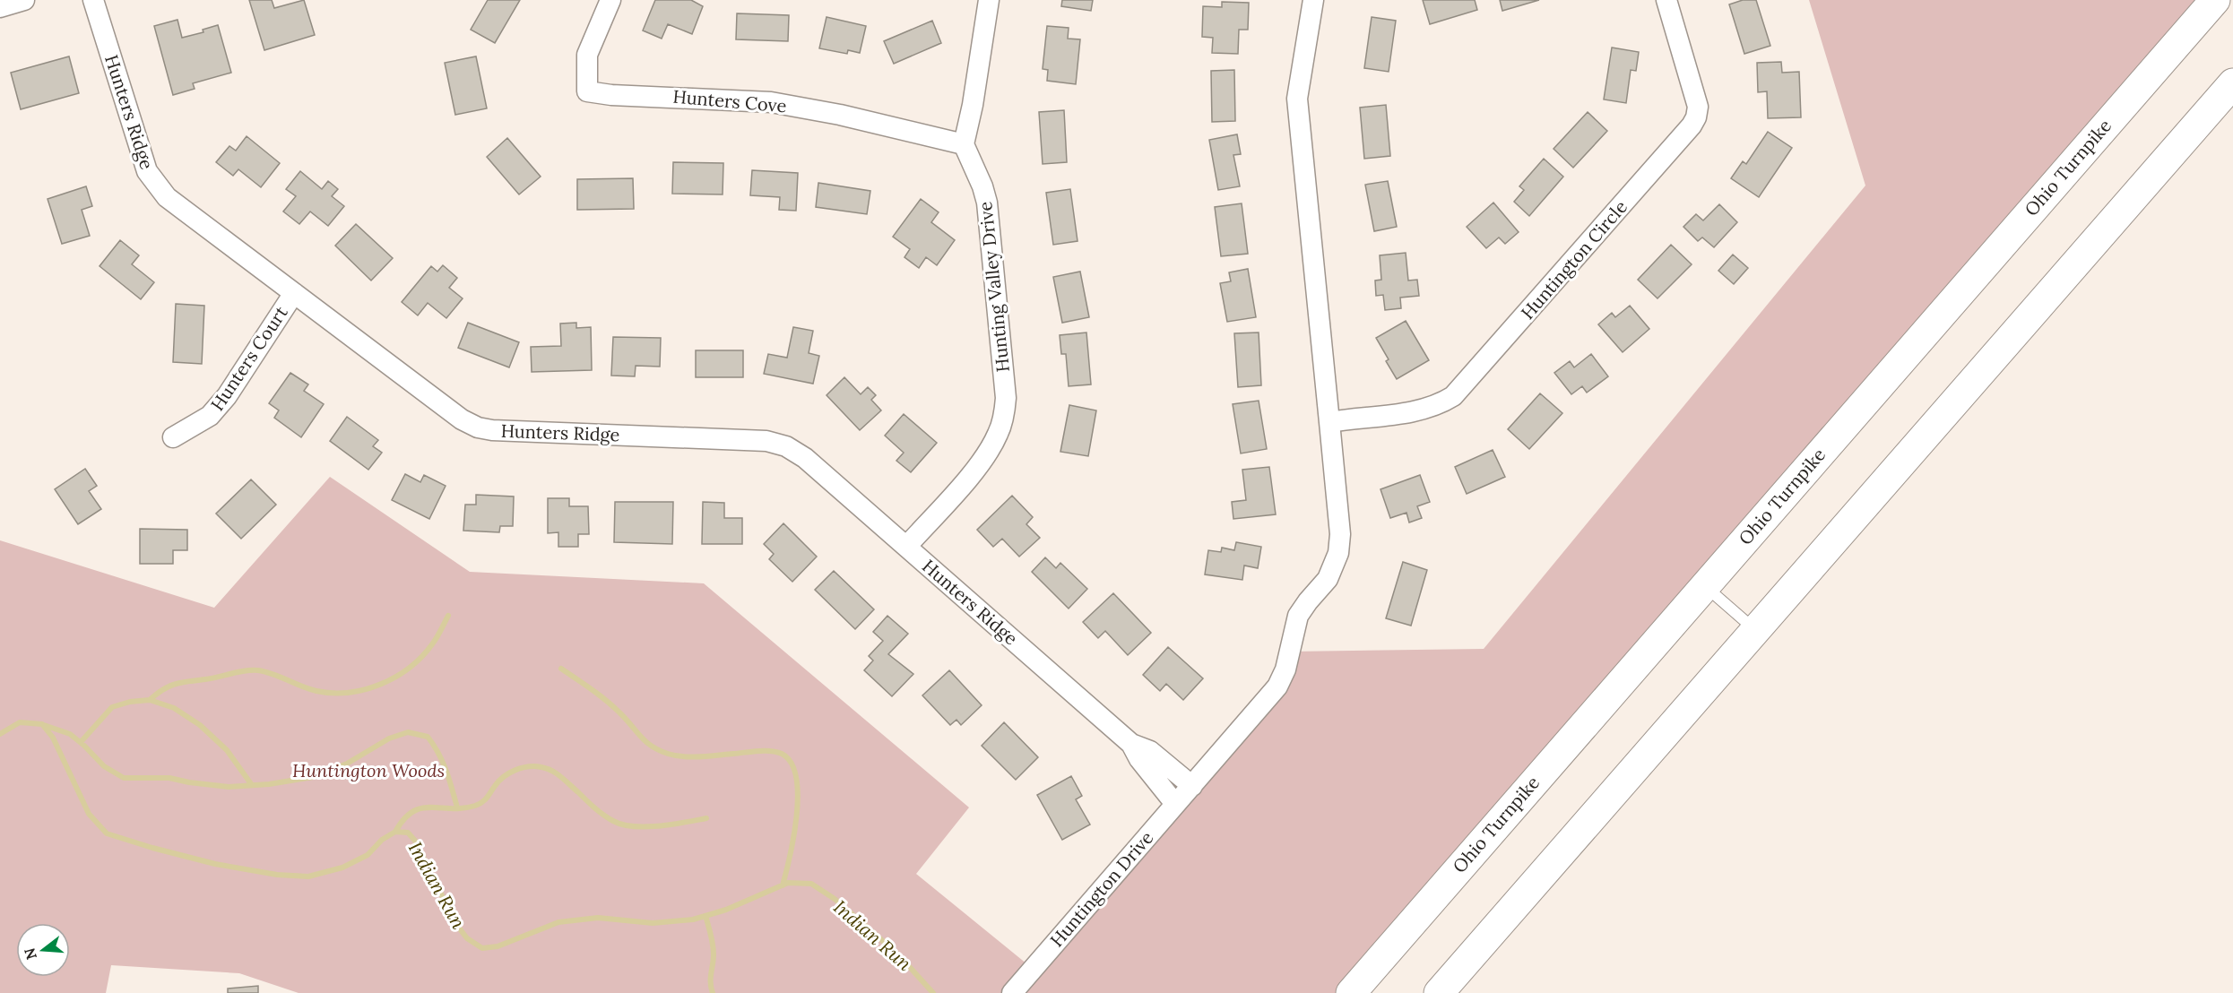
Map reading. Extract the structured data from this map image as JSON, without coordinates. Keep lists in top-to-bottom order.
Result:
{
  "streets": {
    "highway": ["Ohio Turnpike"],
    "street": [
      "Hunters Cove",
      "Hunters Ridge",
      "Huntington Circle",
      "Hunting Valley Drive",
      "Hunters Court",
      "Huntington Drive"
    ]
  },
  "crossings": [
    ["Hunters Cove", "Hunting Valley Drive"],
    ["Hunters Ridge", "Hunting Valley Drive"],
    ["Hunters Ridge", "Hunters Court"],
    ["Hunters Ridge", "Huntington Drive"]
  ],
  "water": ["Indian Run"],
  "parks": ["Huntington Woods"],
  "north": "left"
}
